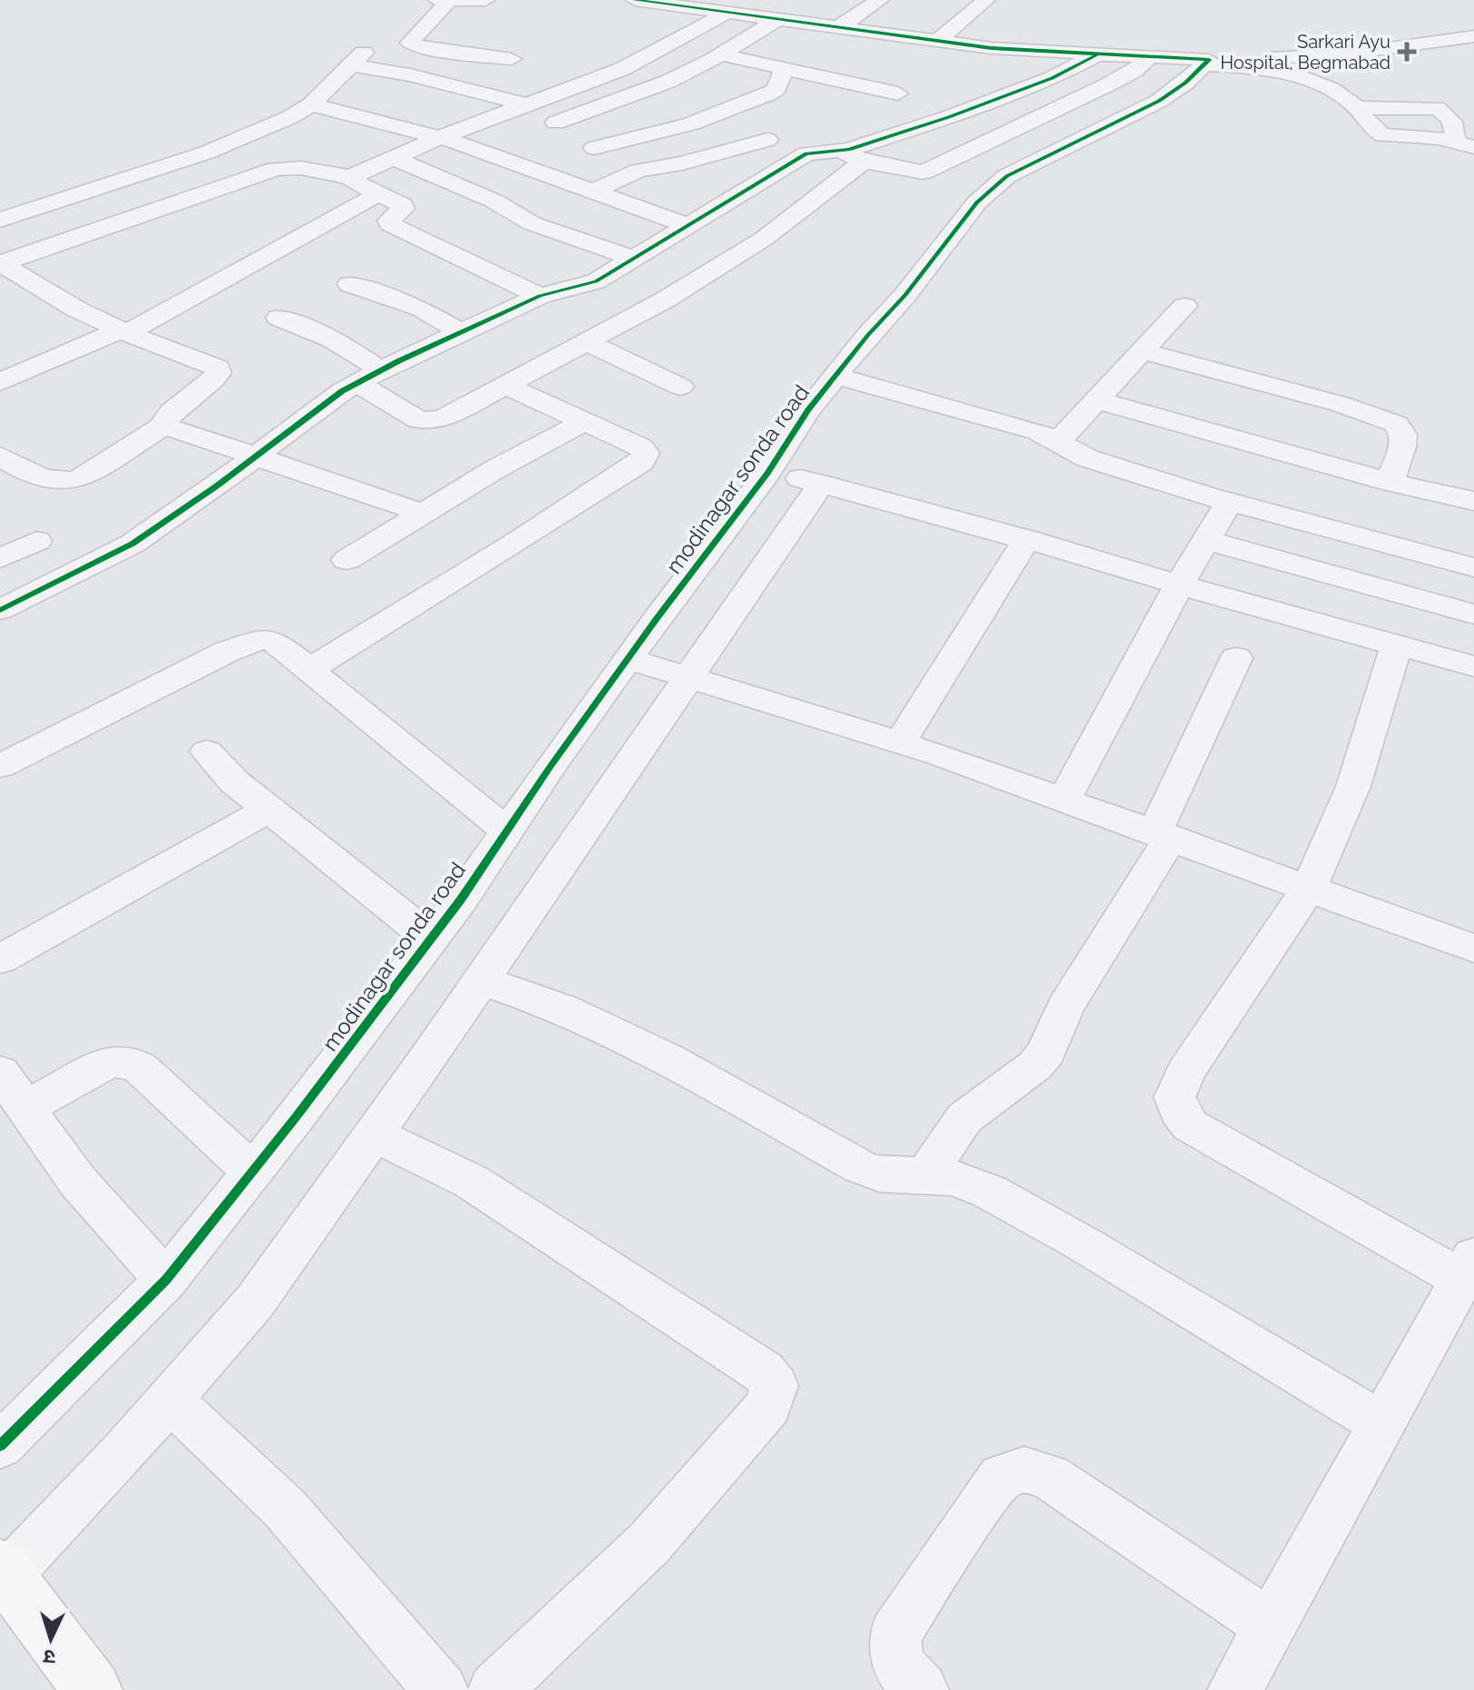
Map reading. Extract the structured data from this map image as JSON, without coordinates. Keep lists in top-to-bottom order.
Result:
{
  "streets": {
    "street": ["modinagar sonda road"]
  },
  "places": {
    "health": ["Sarkari Ayu Hospital, Begmabad"]
  },
  "north": "bottom"
}
